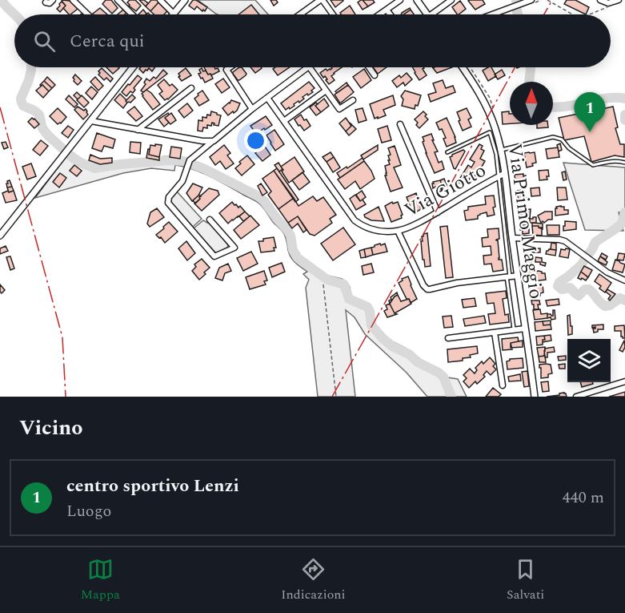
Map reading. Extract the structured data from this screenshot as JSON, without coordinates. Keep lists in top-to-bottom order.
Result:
{
  "streets": {
    "street": ["Via Giotto", "Via Primo Maggio"]
  },
  "crossings": [
    ["Via Giotto", "Via Primo Maggio"]
  ],
  "north": "top",
  "page": {
    "search": "Cerca qui",
    "pins": "1",
    "heading": "Vicino",
    "list": [
      {
        "mark": "1",
        "name": "centro sportivo Lenzi",
        "note": "Luogo",
        "value": "440 m"
      }
    ],
    "nav": ["Mappa", "Indicazioni", "Salvati"]
  }
}
